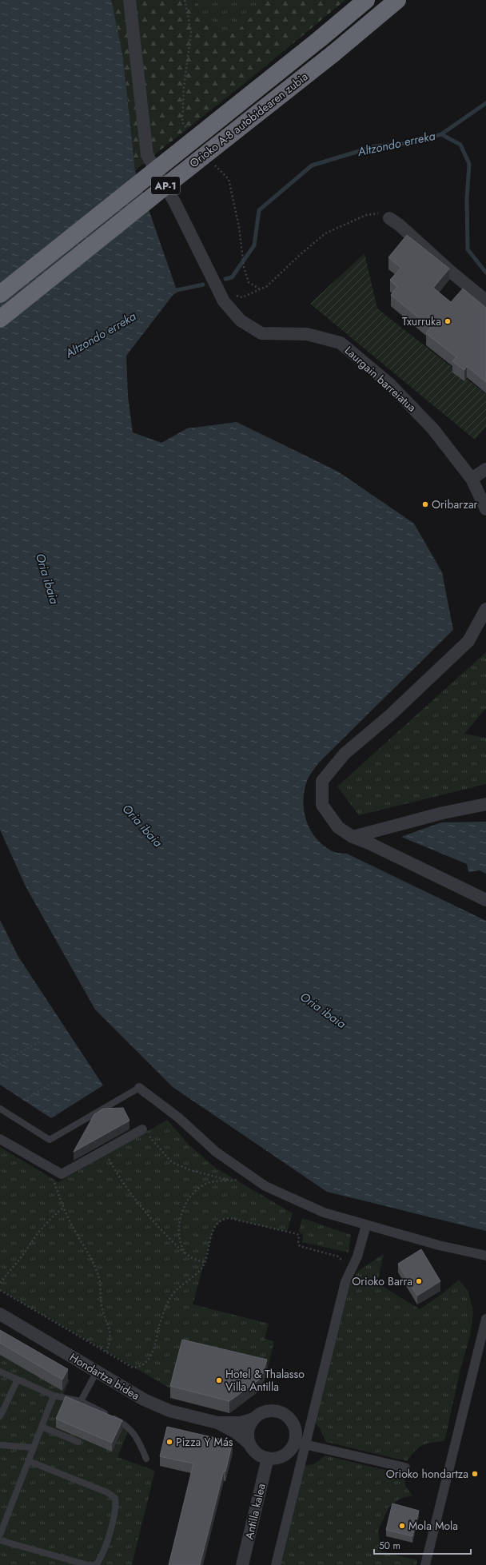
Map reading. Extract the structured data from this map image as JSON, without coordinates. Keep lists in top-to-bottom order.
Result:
{
  "streets": {
    "highway": ["Orioko A-8 autobidearen zubia", "AP-1"],
    "street": ["Laurgain barreiatua", "Hondartza bidea", "Antilla kalea"]
  },
  "water": ["Altzondo erreka", "Oria ibaia"],
  "places": [
    "Txurruka",
    "Oribarzar",
    "Orioko Barra",
    "Hotel & Thalasso Villa Antilla",
    "Pizza Y Más",
    "Orioko hondartza",
    "Mola Mola"
  ],
  "scale_bar": "50 m"
}
